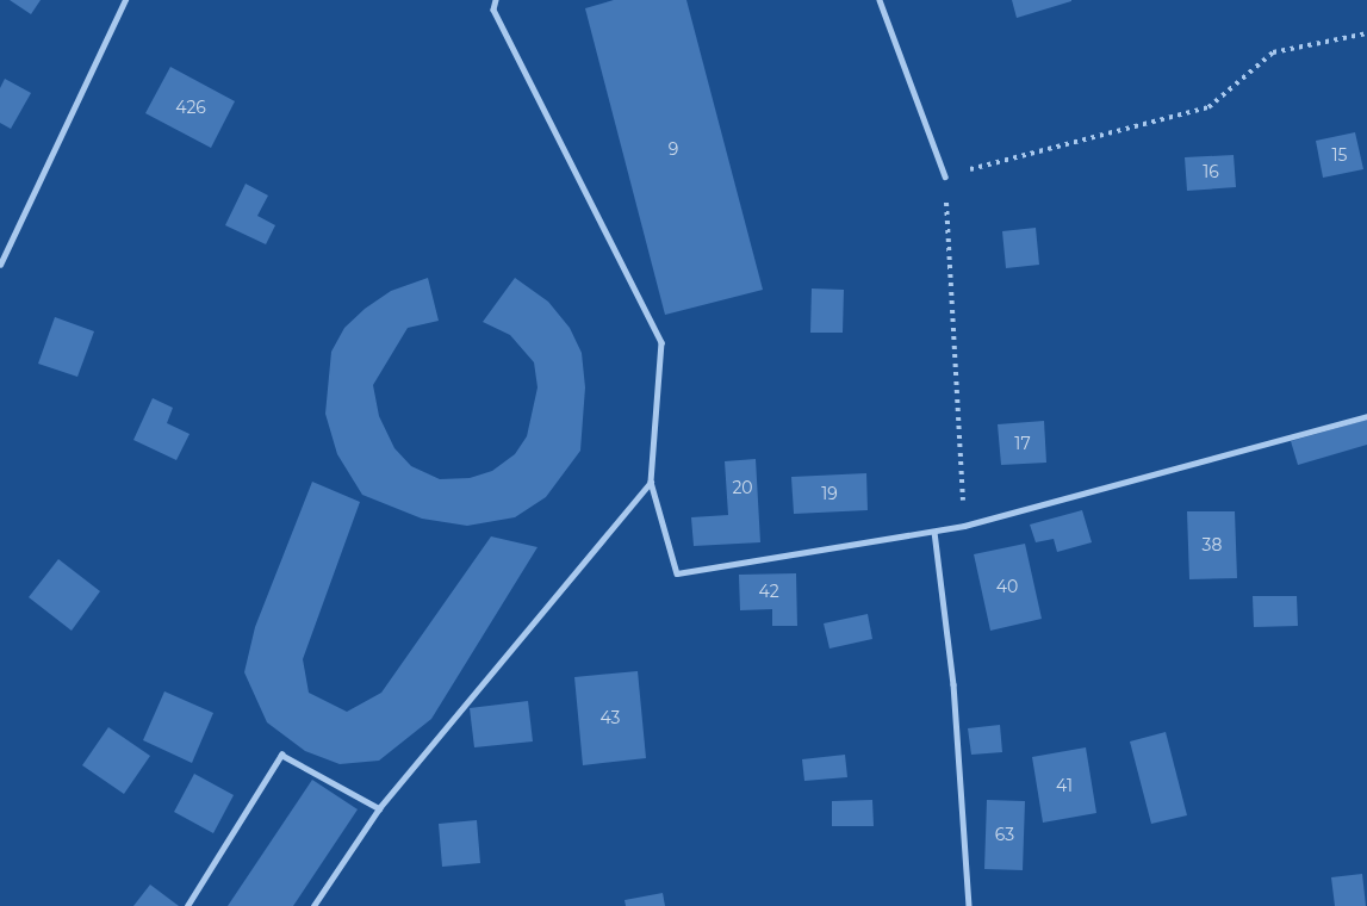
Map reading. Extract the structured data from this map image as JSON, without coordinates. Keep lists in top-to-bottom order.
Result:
{
  "house_numbers": [
    "426",
    "9",
    "15",
    "16",
    "17",
    "20",
    "19",
    "38",
    "40",
    "42",
    "43",
    "41",
    "63"
  ]
}
